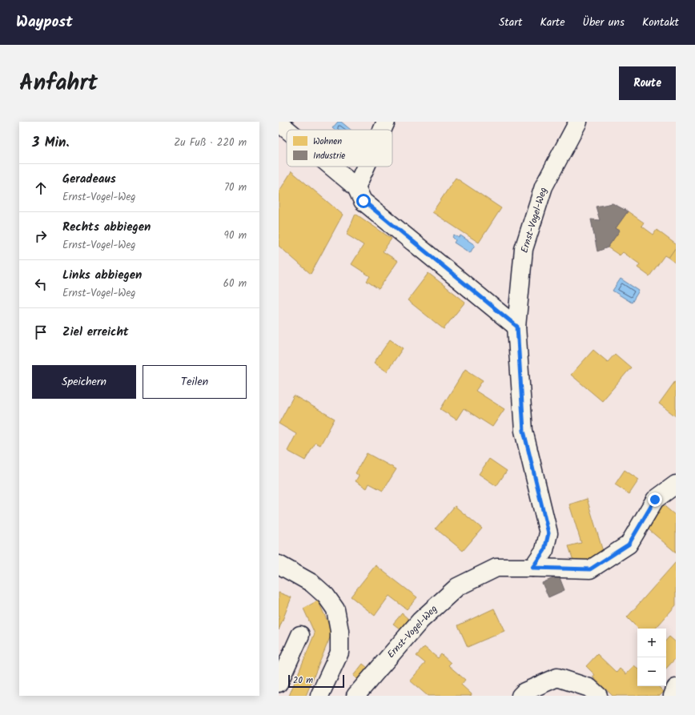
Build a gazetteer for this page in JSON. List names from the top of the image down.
{
  "streets": {
    "street": ["Ernst-Vogel-Weg"]
  },
  "legend": ["Wohnen", "Industrie"],
  "scale_bar": "20 m",
  "page": {
    "header": "Waypost",
    "nav": [
      "Start",
      "Karte",
      "Über uns",
      "Kontakt"
    ],
    "title": "Anfahrt",
    "buttons": [
      "Route",
      ["Speichern", "Teilen"]
    ],
    "heading": ["3 Min.", "Zu Fuß · 220 m"],
    "list": [
      ["Geradeaus", "Ernst-Vogel-Weg", "70 m"],
      ["Rechts abbiegen", "Ernst-Vogel-Weg", "90 m"],
      ["Links abbiegen", "Ernst-Vogel-Weg", "60 m"],
      "Ziel erreicht"
    ],
    "map_buttons": ["+", "−"],
    "scale": "20 m"
  }
}
